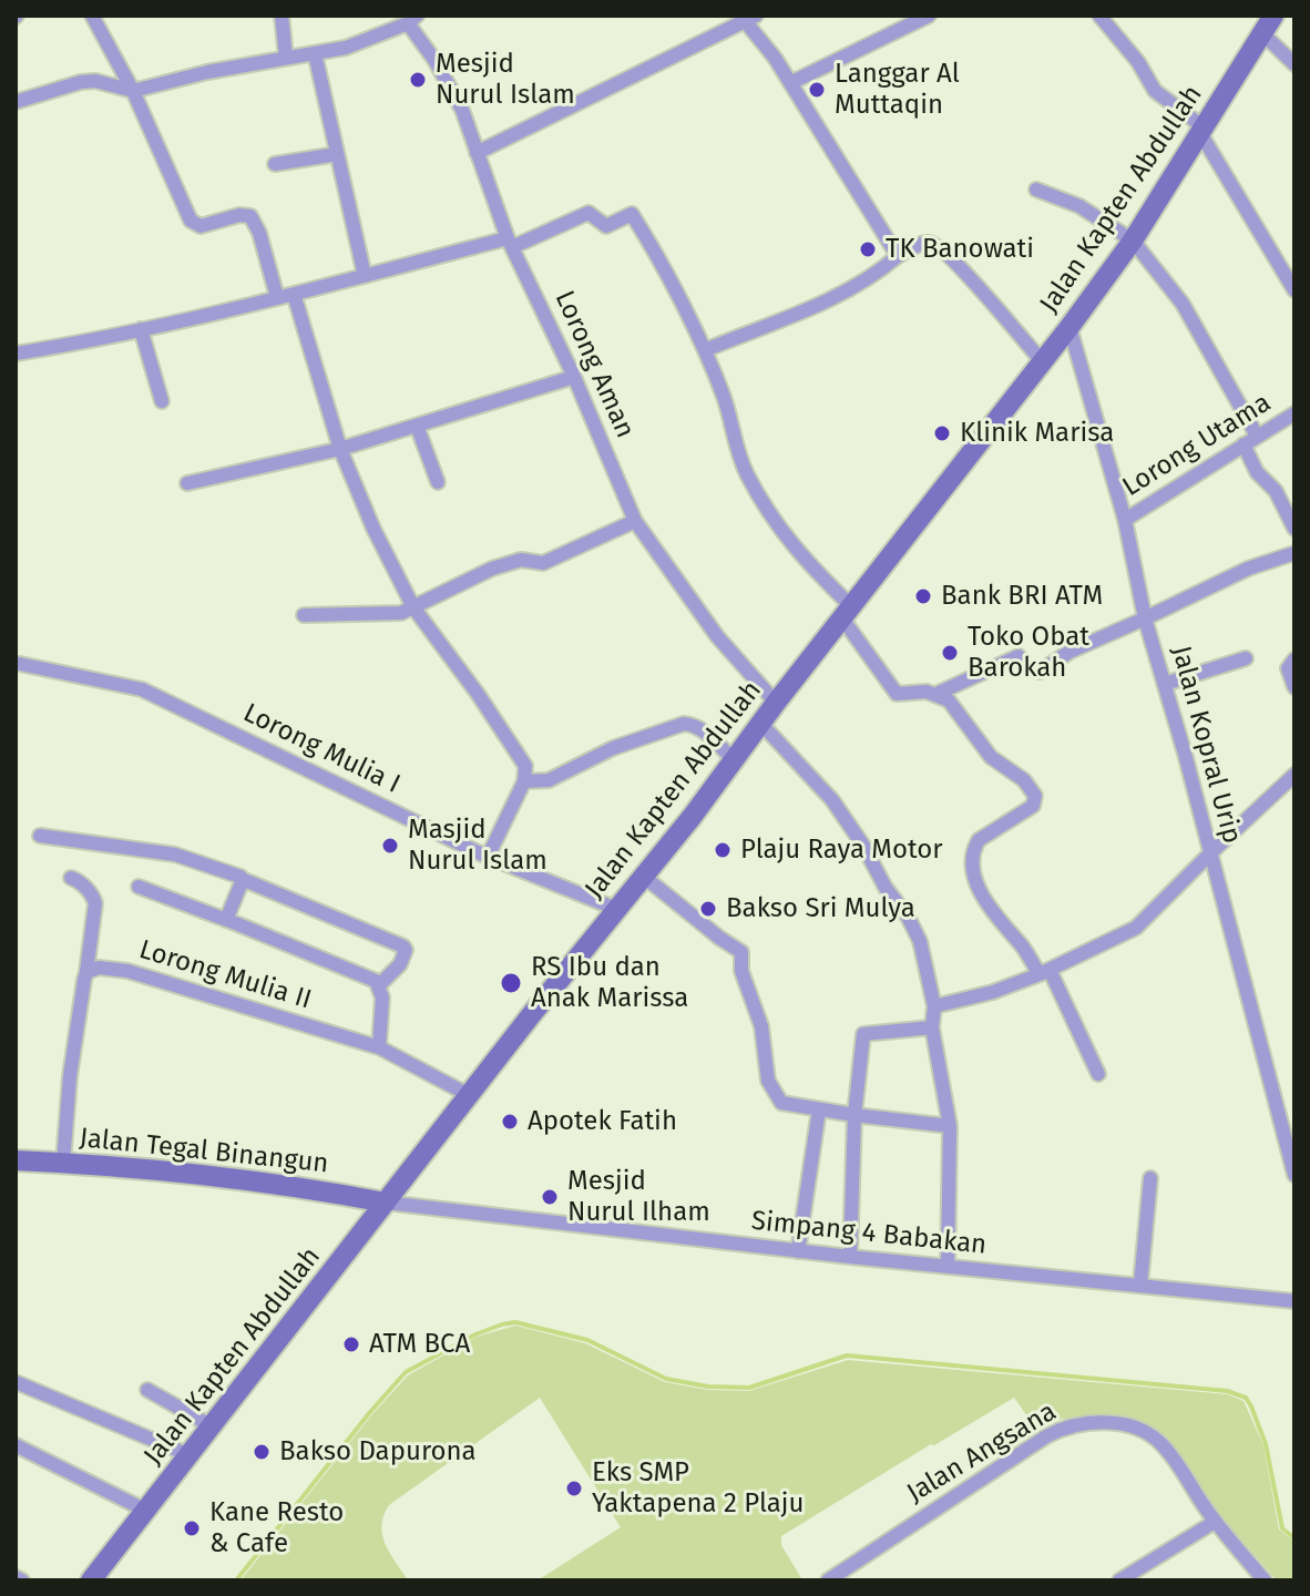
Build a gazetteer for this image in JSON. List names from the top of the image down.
{
  "streets": {
    "main road": ["Jalan Kapten Abdullah", "Jalan Tegal Binangun"],
    "street": [
      "Lorong Aman",
      "Lorong Utama",
      "Jalan Kopral Urip",
      "Lorong Mulia I",
      "Lorong Mulia II",
      "Simpang 4 Babakan",
      "Jalan Angsana"
    ]
  },
  "crossings": [
    ["Jalan Kapten Abdullah", "Lorong Aman"],
    ["Jalan Kapten Abdullah", "Jalan Kopral Urip"],
    ["Jalan Kapten Abdullah", "Lorong Mulia I"],
    ["Jalan Kapten Abdullah", "Lorong Mulia II"],
    ["Jalan Kapten Abdullah", "Jalan Tegal Binangun"],
    ["Jalan Kapten Abdullah", "Simpang 4 Babakan"],
    ["Lorong Utama", "Jalan Kopral Urip"],
    ["Jalan Tegal Binangun", "Simpang 4 Babakan"]
  ],
  "places": [
    "Mesjid Nurul Islam",
    "Langgar Al Muttaqin",
    "TK Banowati",
    "Klinik Marisa",
    "Bank BRI ATM",
    "Toko Obat Barokah",
    "Masjid Nurul Islam",
    "Plaju Raya Motor",
    "Bakso Sri Mulya",
    "RS Ibu dan Anak Marissa",
    "Apotek Fatih",
    "Mesjid Nurul Ilham",
    "ATM BCA",
    "Bakso Dapurona",
    "Eks SMP Yaktapena 2 Plaju",
    "Kane Resto & Cafe"
  ]
}
